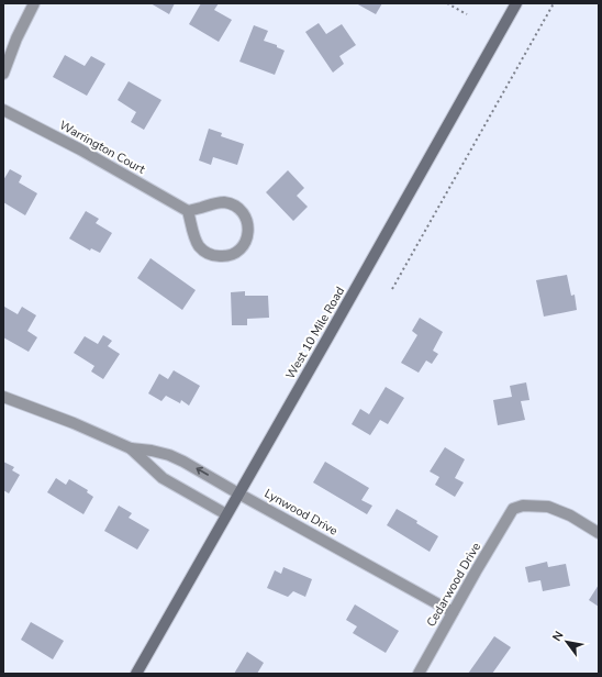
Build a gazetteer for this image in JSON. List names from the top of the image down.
{
  "streets": {
    "main road": ["West 10 Mile Road"],
    "street": ["Warrington Court", "Lynwood Drive", "Cedarwood Drive"]
  },
  "crossings": [
    ["West 10 Mile Road", "Lynwood Drive"],
    ["Lynwood Drive", "Cedarwood Drive"]
  ],
  "north": "top left"
}
